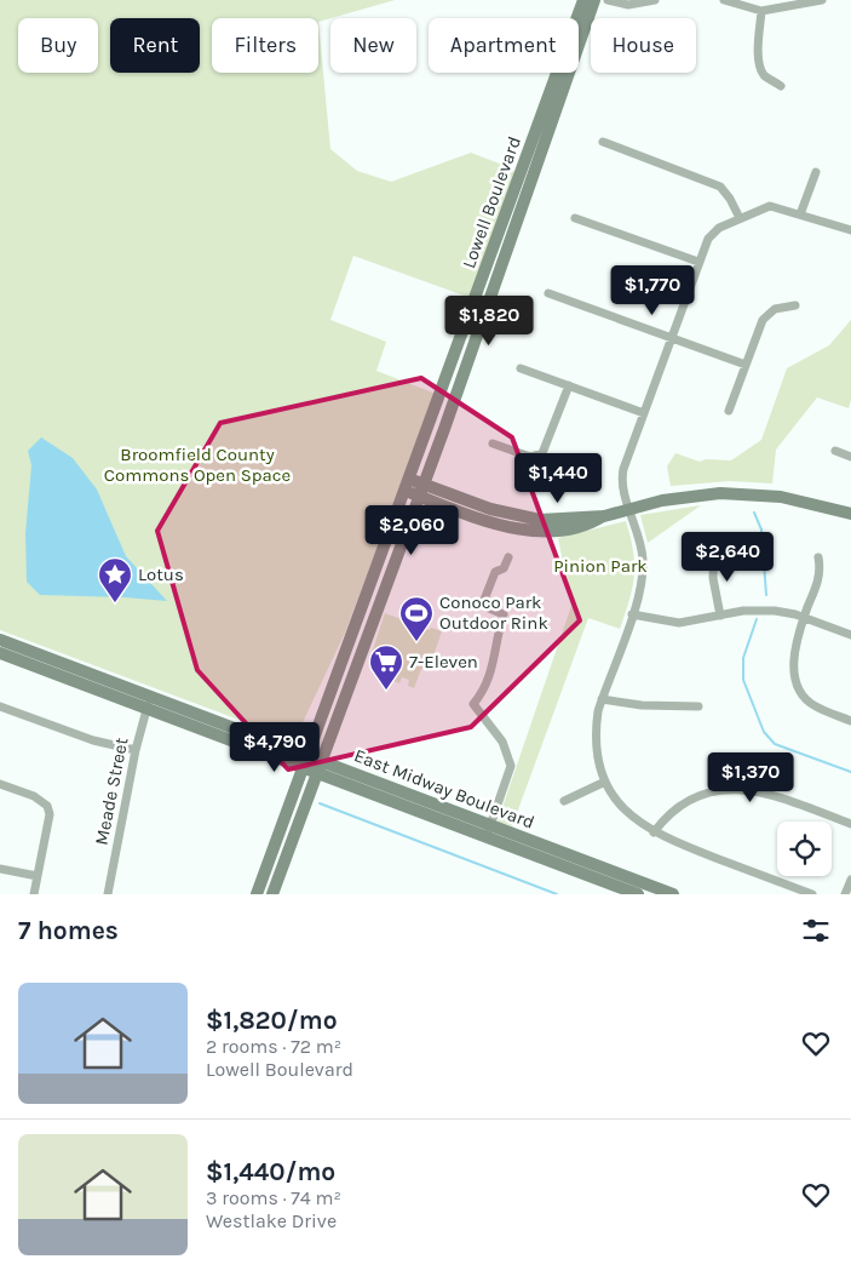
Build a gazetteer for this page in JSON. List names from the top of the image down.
{
  "streets": {
    "main road": ["Lowell Boulevard", "East Midway Boulevard"],
    "street": ["Meade Street"]
  },
  "crossings": [
    ["Lowell Boulevard", "East Midway Boulevard"],
    ["East Midway Boulevard", "Meade Street"]
  ],
  "parks": ["Broomfield County Commons Open Space", "Pinion Park"],
  "places": {
    "place": ["Lotus"],
    "sports": ["Conoco Park Outdoor Rink"],
    "supermarket": ["7-Eleven"]
  },
  "page": {
    "chip": [
      "Buy",
      "Rent",
      "Filters",
      "New",
      "Apartment",
      "House"
    ],
    "price": [
      "$1,770",
      "$1,820",
      "$1,440",
      "$2,060",
      "$2,640",
      "$4,790",
      "$1,370"
    ],
    "heading": "7 homes",
    "list": [
      {
        "name": "$1,820/mo",
        "note": "2 rooms · 72 m² · Lowell Boulevard"
      },
      {
        "name": "$1,440/mo",
        "note": "3 rooms · 74 m² · Westlake Drive"
      }
    ]
  }
}
